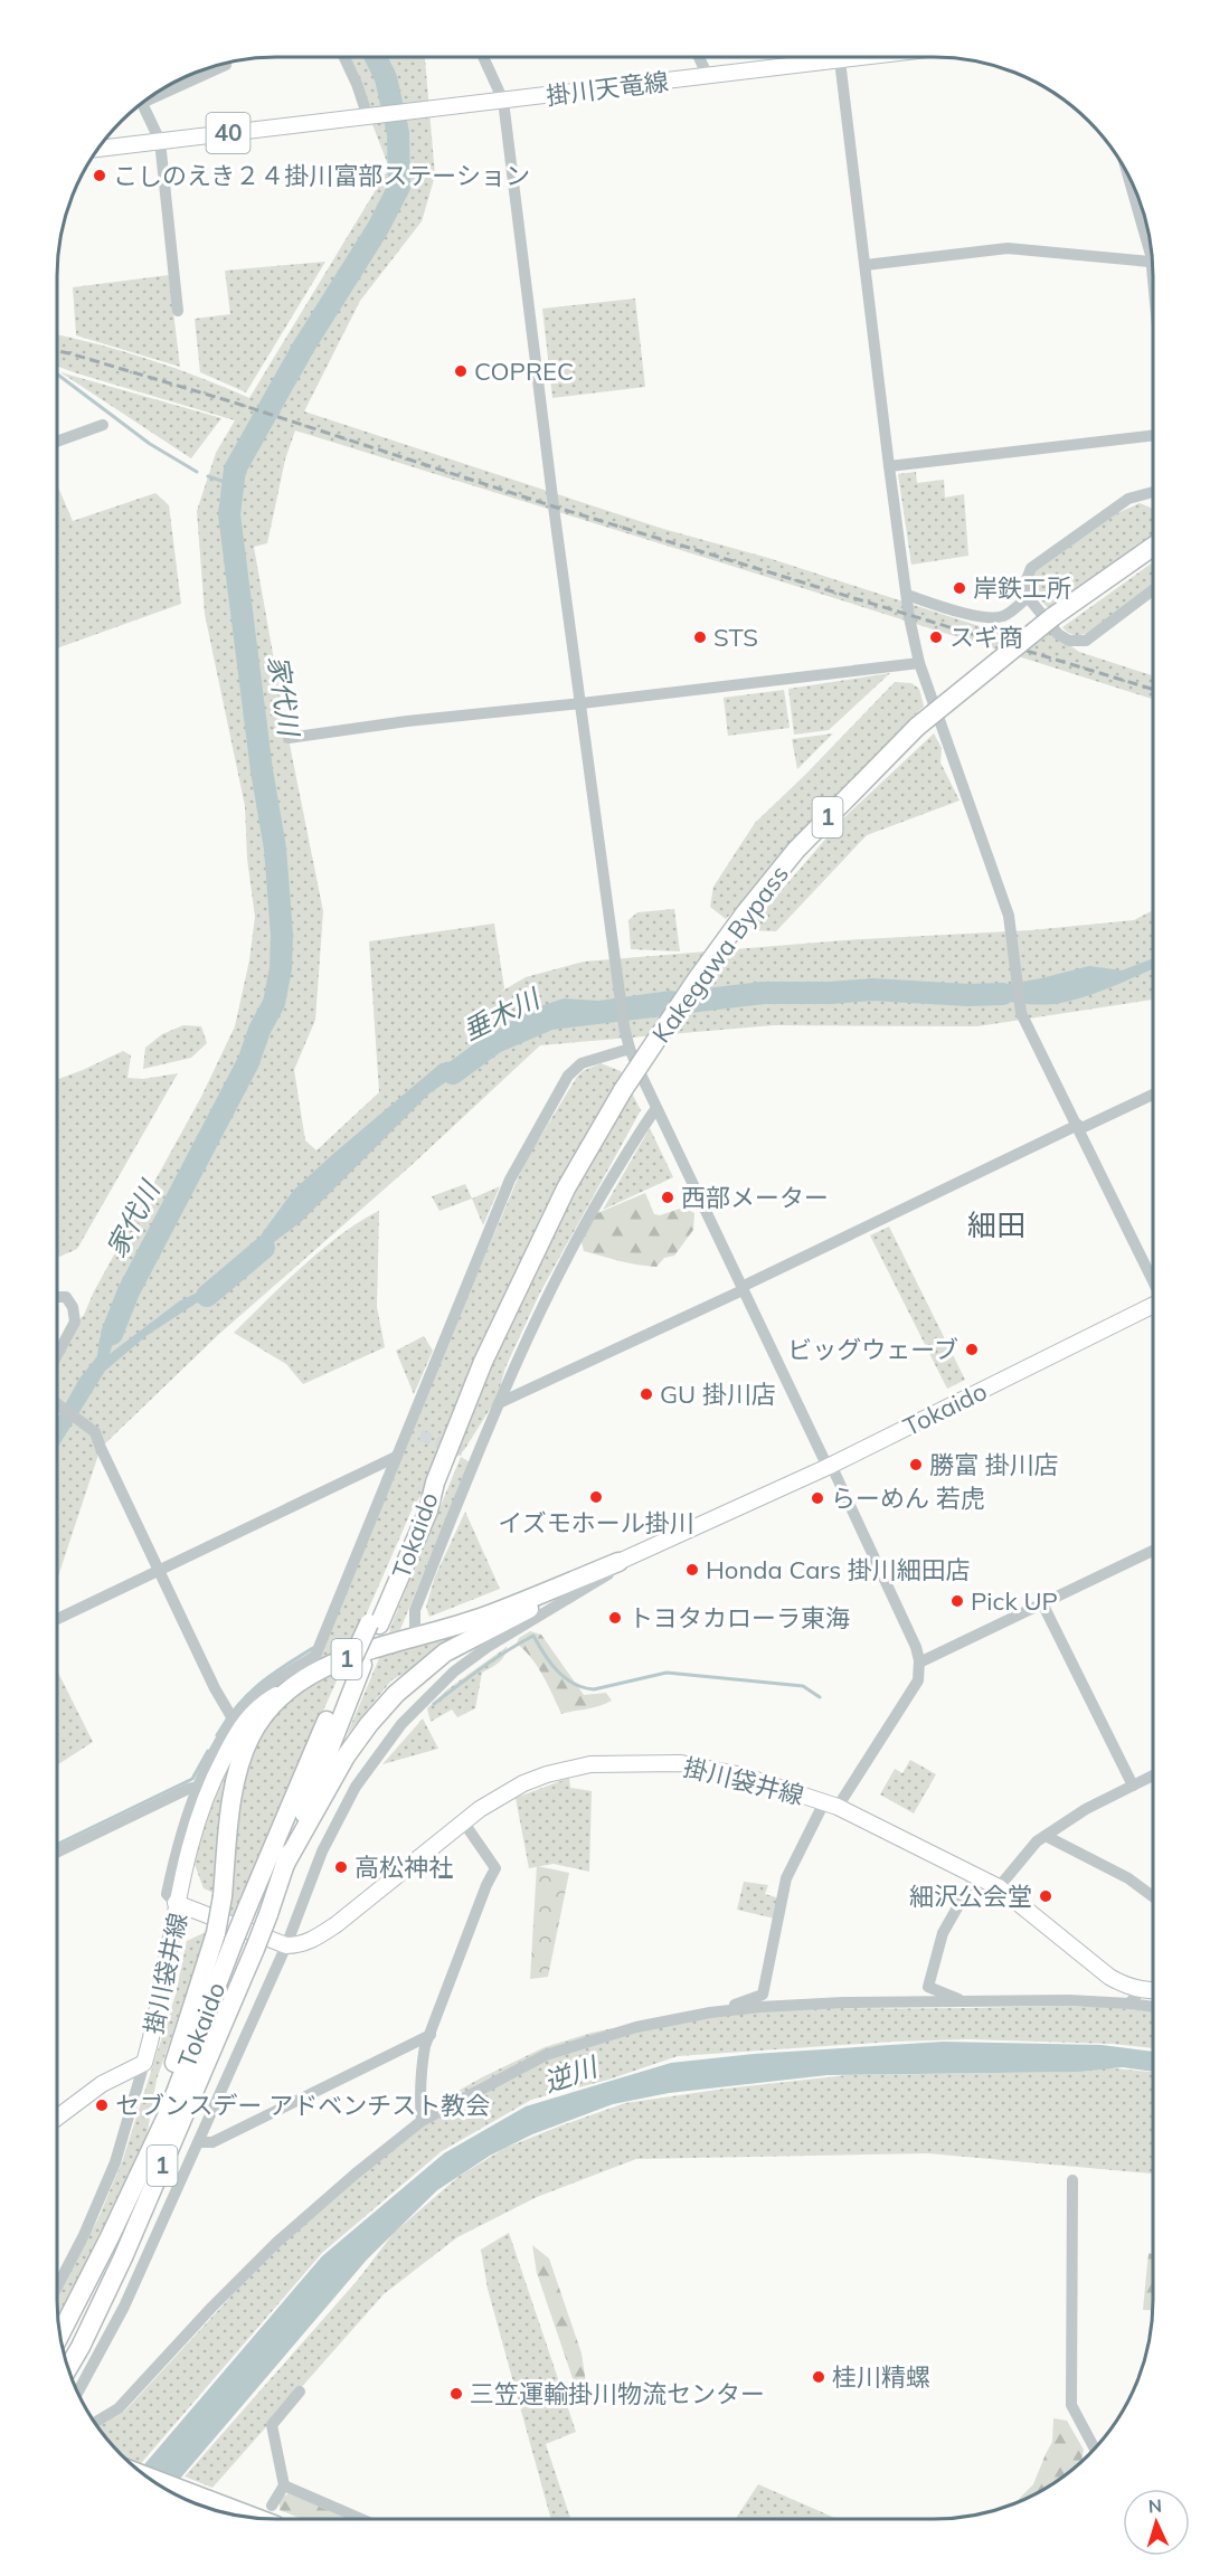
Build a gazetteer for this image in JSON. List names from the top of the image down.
{
  "streets": {
    "highway": ["1", "Kakegawa Bypass", "Tokaido"],
    "main road": ["掛川天竜線", "40", "掛川袋井線"]
  },
  "crossings": [
    ["掛川天竜線", "40"],
    ["1", "Tokaido"],
    ["Kakegawa Bypass", "Tokaido"]
  ],
  "districts": ["細田"],
  "water": ["家代川", "垂木川", "逆川"],
  "places": [
    "こしのえき２４掛川富部ステーション",
    "COPREC",
    "岸鉄工所",
    "STS",
    "スギ商",
    "西部メーター",
    "ビッグウェーブ",
    "GU 掛川店",
    "勝富 掛川店",
    "イズモホール掛川",
    "らーめん 若虎",
    "Honda Cars 掛川細田店",
    "Pick UP",
    "トヨタカローラ東海",
    "高松神社",
    "細沢公会堂",
    "セブンスデー アドベンチスト教会",
    "桂川精螺",
    "三笠運輸掛川物流センター"
  ],
  "north": "top"
}
